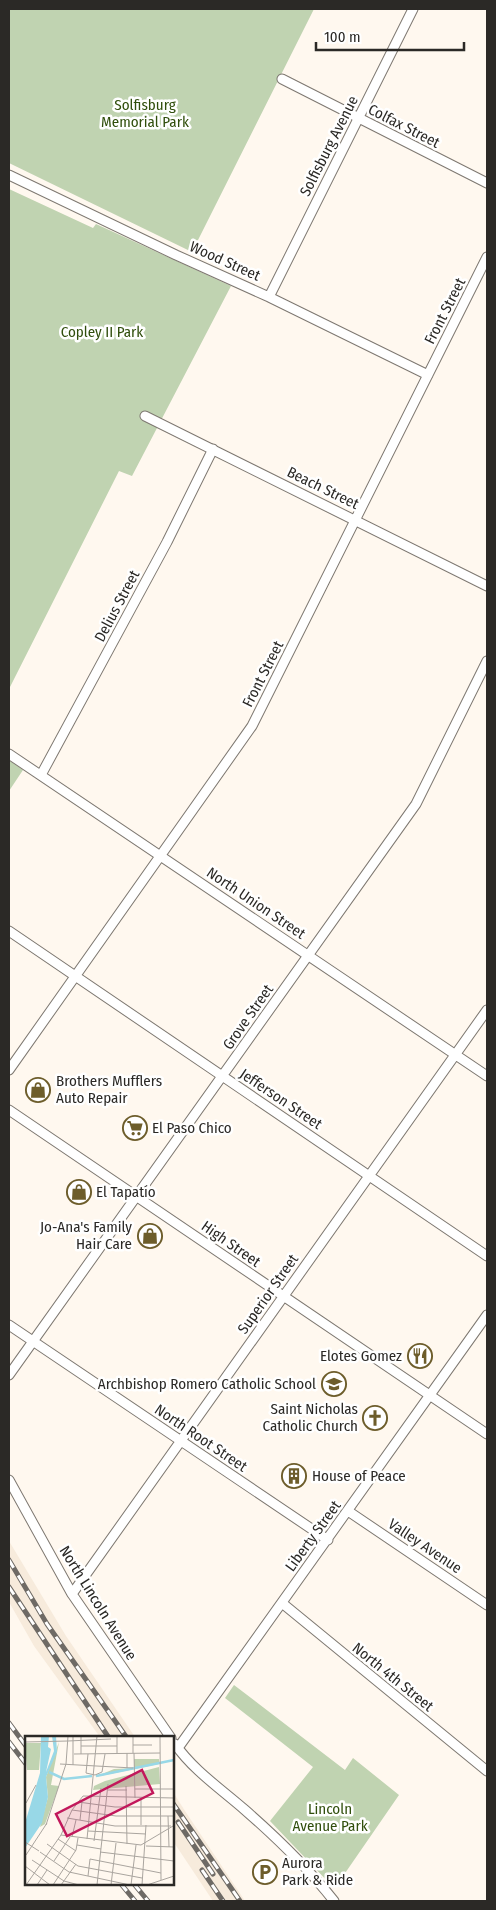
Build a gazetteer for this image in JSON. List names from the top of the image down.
{
  "streets": {
    "street": [
      "Colfax Street",
      "Solfisburg Avenue",
      "Wood Street",
      "Front Street",
      "Beach Street",
      "Delius Street",
      "North Union Street",
      "Grove Street",
      "Jefferson Street",
      "High Street",
      "Superior Street",
      "North Root Street",
      "Liberty Street",
      "Valley Avenue",
      "North Lincoln Avenue",
      "North 4th Street"
    ]
  },
  "crossings": [
    ["Colfax Street", "Solfisburg Avenue"],
    ["Solfisburg Avenue", "Wood Street"],
    ["Wood Street", "Front Street"],
    ["Front Street", "Beach Street"],
    ["Front Street", "North Union Street"],
    ["Front Street", "Jefferson Street"],
    ["Beach Street", "Delius Street"],
    ["Delius Street", "North Union Street"],
    ["North Union Street", "Grove Street"],
    ["North Union Street", "Superior Street"],
    ["Grove Street", "Jefferson Street"],
    ["Grove Street", "High Street"],
    ["Grove Street", "North Root Street"],
    ["Jefferson Street", "Superior Street"],
    ["High Street", "Superior Street"],
    ["High Street", "Liberty Street"],
    ["Superior Street", "North Root Street"],
    ["Superior Street", "North Lincoln Avenue"],
    ["North Root Street", "Liberty Street"],
    ["Liberty Street", "Valley Avenue"],
    ["Liberty Street", "North Lincoln Avenue"],
    ["Liberty Street", "North 4th Street"]
  ],
  "parks": ["Solfisburg Memorial Park", "Copley II Park", "Lincoln Avenue Park"],
  "places": {
    "shop": ["Brothers Mufflers Auto Repair", "El Tapatío", "Jo-Ana's Family Hair Care"],
    "supermarket": ["El Paso Chico"],
    "restaurant": ["Elotes Gomez"],
    "school or university": ["Archbishop Romero Catholic School"],
    "church": ["Saint Nicholas Catholic Church"],
    "building": ["House of Peace"],
    "parking": ["Aurora Park & Ride"]
  },
  "scale_bar": "100 m"
}
